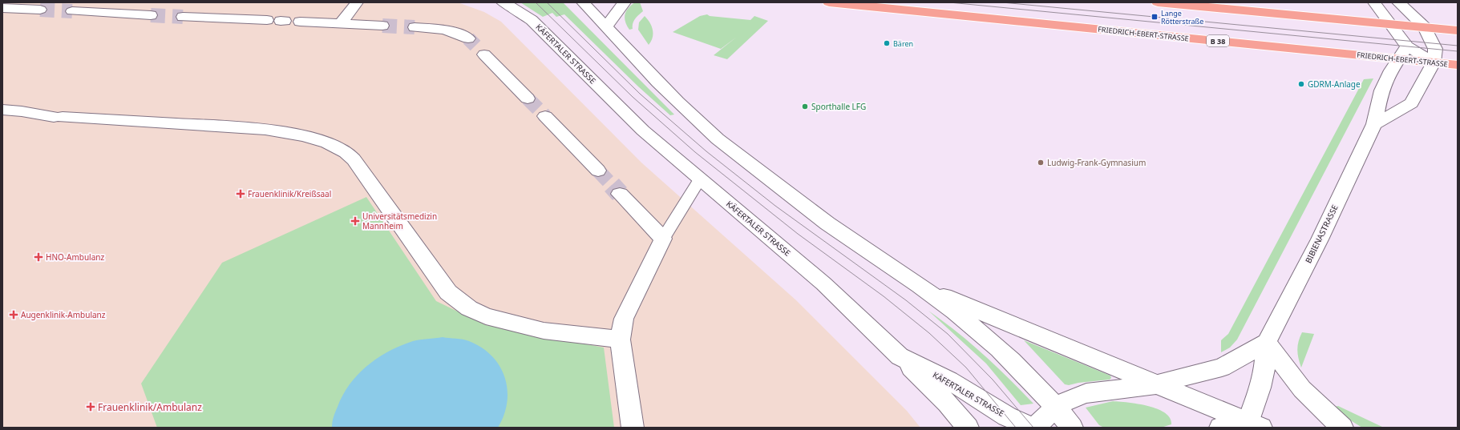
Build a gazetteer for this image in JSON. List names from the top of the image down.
{
  "streets": {
    "main road": ["FRIEDRICH-EBERT-STRASSE", "B 38"],
    "street": ["KÄFERTALER STRASSE", "BIBIENASTRASSE"]
  },
  "crossings": [
    ["FRIEDRICH-EBERT-STRASSE", "BIBIENASTRASSE"]
  ],
  "places": {
    "transit": ["Lange Rötterstraße"],
    "other": [
      "Bären",
      "GDRM-Anlage",
      "Sporthalle LFG",
      "Ludwig-Frank-Gymnasium"
    ],
    "health": [
      "Frauenklinik/Kreißsaal",
      "Universitätsmedizin Mannheim",
      "HNO-Ambulanz",
      "Augenklinik-Ambulanz",
      "Frauenklinik/Ambulanz"
    ]
  }
}
